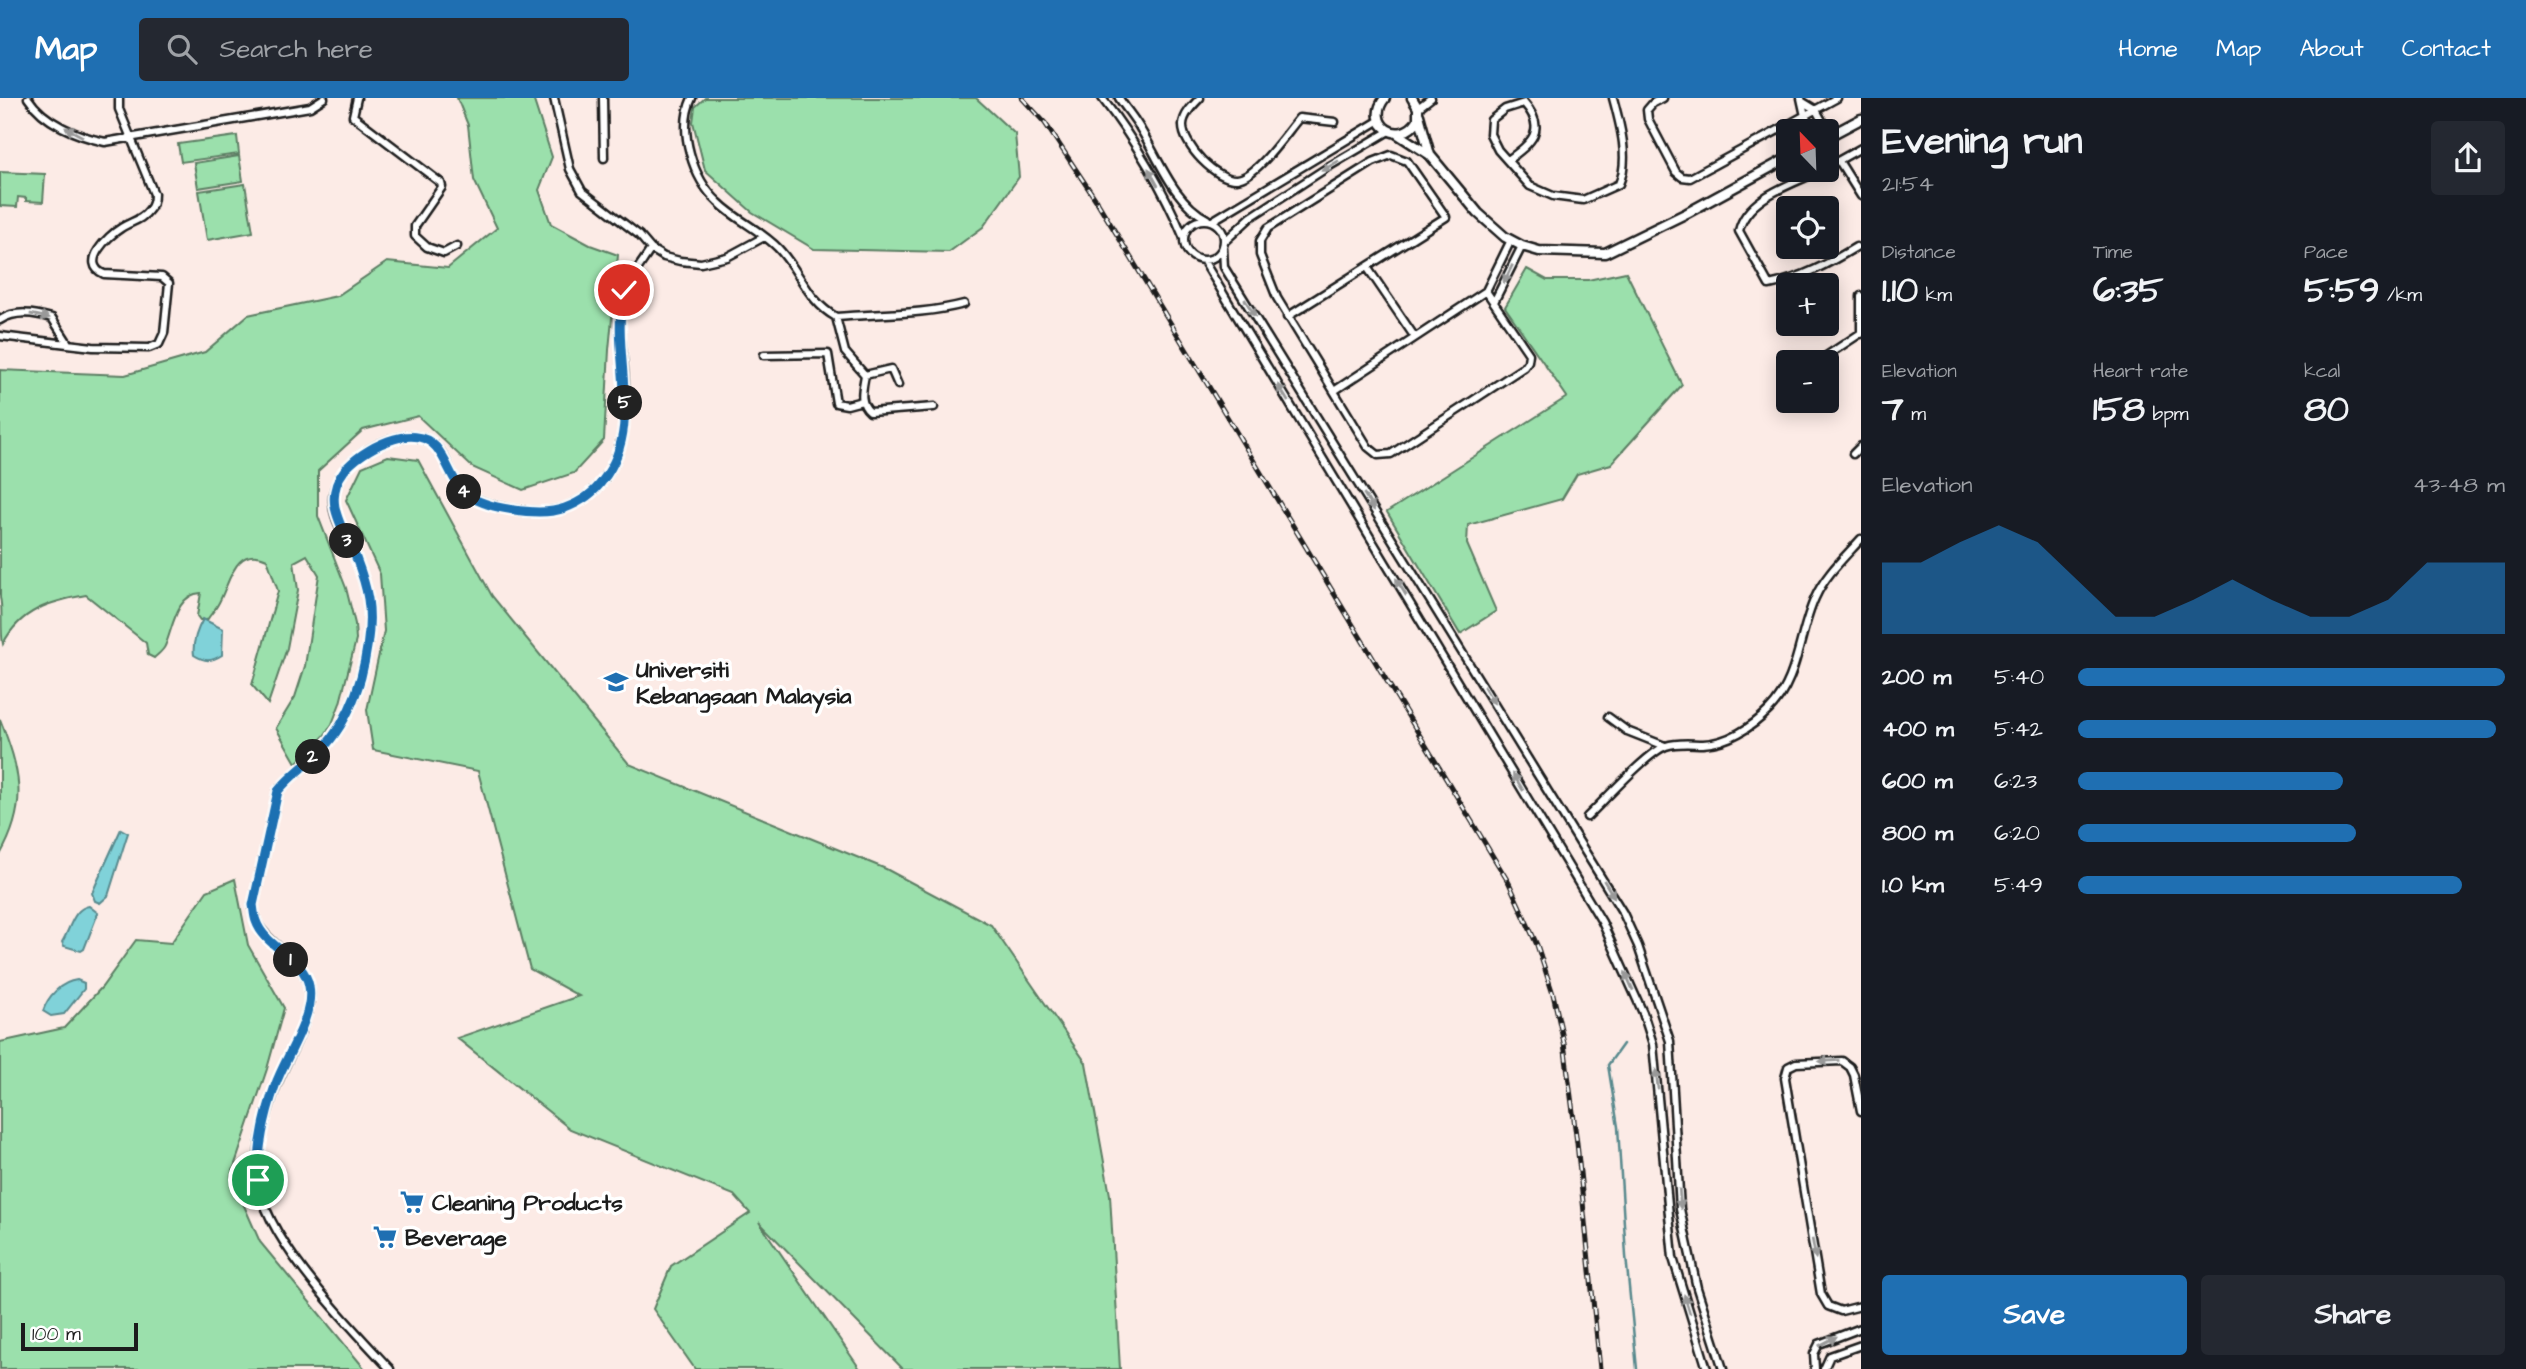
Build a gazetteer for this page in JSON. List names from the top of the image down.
{
  "places": {
    "school or university": ["Universiti Kebangsaan Malaysia"],
    "supermarket": ["Cleaning Products", "Beverage"]
  },
  "scale_bar": "100 m",
  "north": "top left",
  "page": {
    "header": "Map",
    "search": "Search here",
    "nav": [
      "Home",
      "Map",
      "About",
      "Contact"
    ],
    "heading": ["Evening run", "21:54"],
    "map_buttons": ["+", "−"],
    "stats": [
      ["Distance", "1.10 km"],
      ["Time", "6:35"],
      ["Pace", "5:59 /km"],
      ["Elevation", "7 m"],
      ["Heart rate", "158 bpm"],
      ["kcal", "80"]
    ],
    "pins": [
      "5",
      "4",
      "3",
      "2",
      "1"
    ],
    "chart": ["Elevation", "43–48 m"],
    "list": [
      {
        "name": "200 m",
        "note": "5:40"
      },
      {
        "name": "400 m",
        "note": "5:42"
      },
      {
        "name": "600 m",
        "note": "6:23"
      },
      {
        "name": "800 m",
        "note": "6:20"
      },
      {
        "name": "1.0 km",
        "note": "5:49"
      }
    ],
    "buttons": ["Save", "Share"],
    "scale": "100 m"
  }
}
